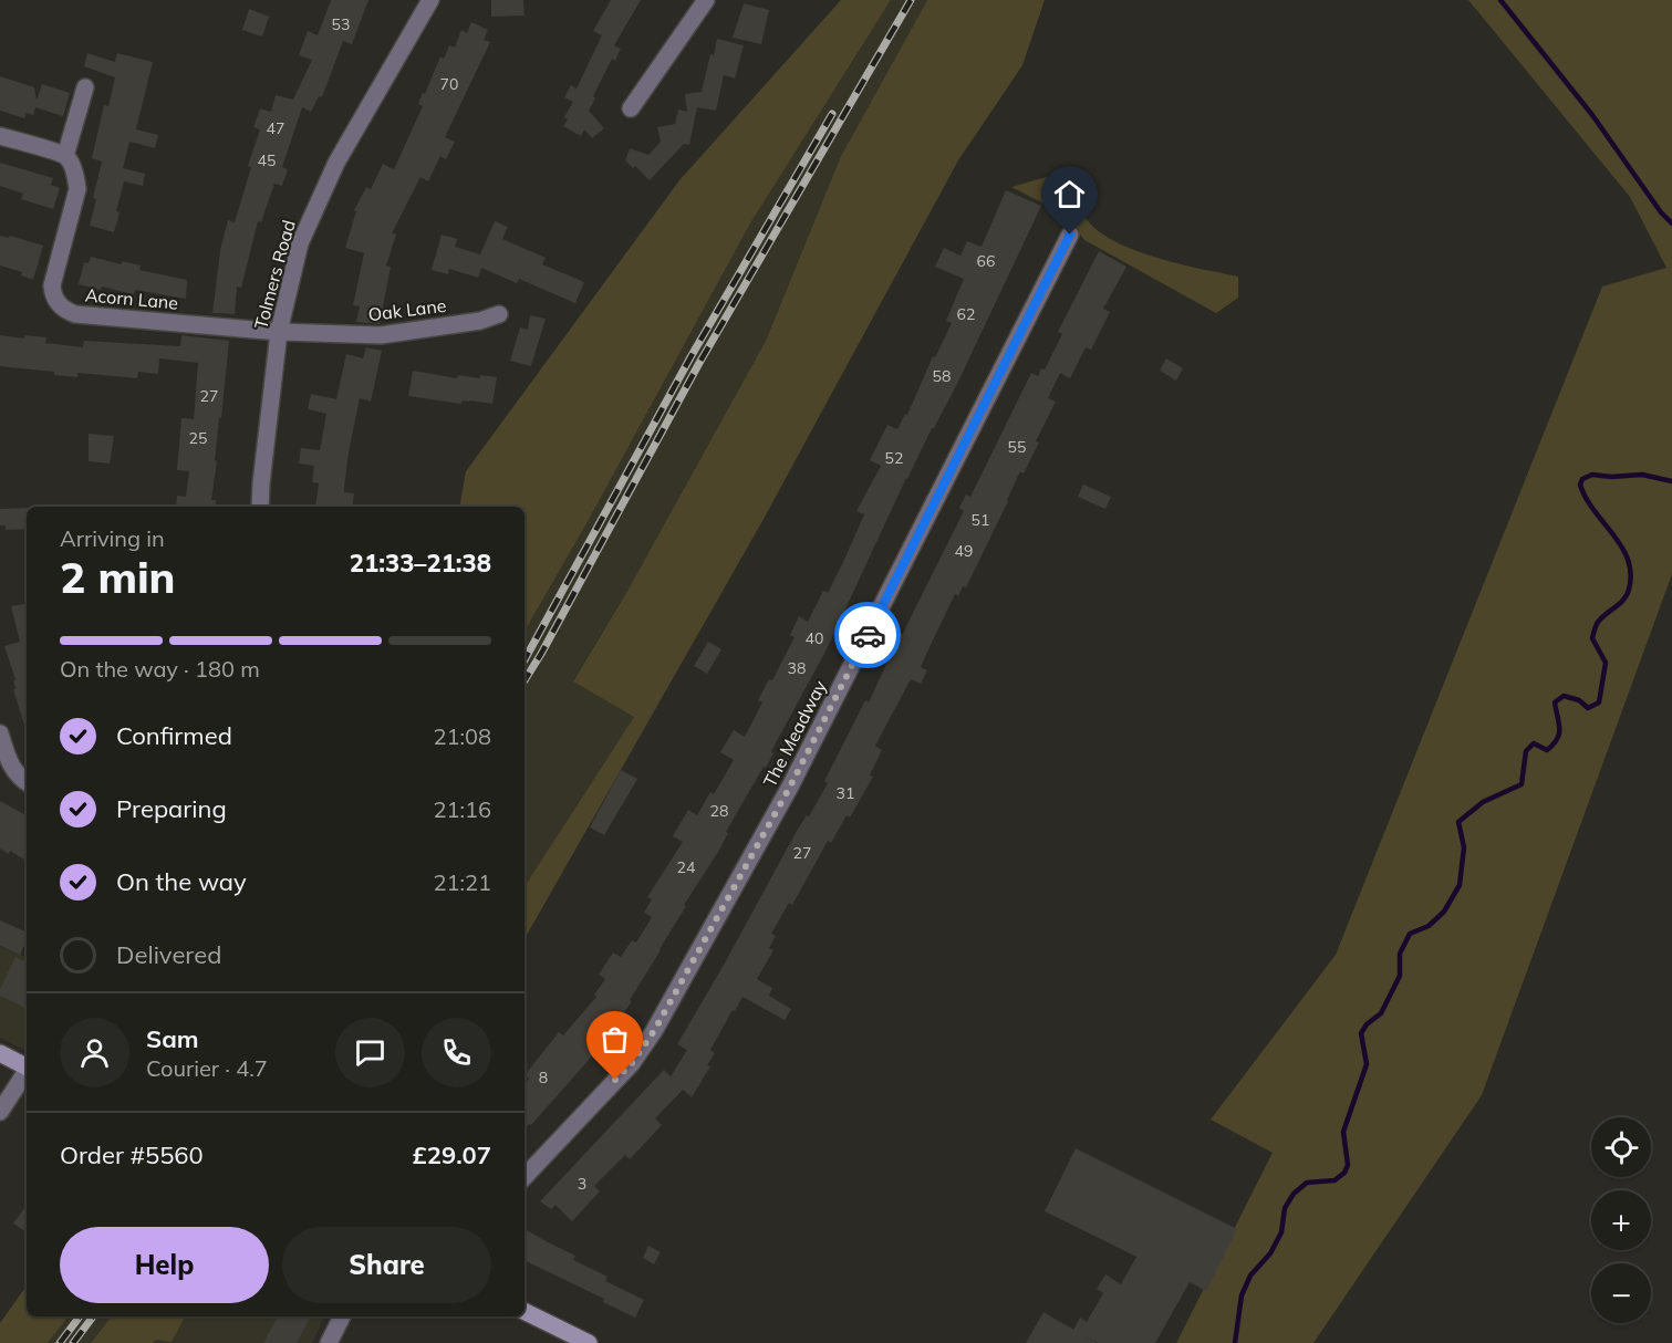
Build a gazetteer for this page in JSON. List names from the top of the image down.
{
  "streets": {
    "street": [
      "Tolmers Road",
      "Acorn Lane",
      "Oak Lane",
      "The Meadway"
    ]
  },
  "crossings": [
    ["Tolmers Road", "Acorn Lane"],
    ["Tolmers Road", "Oak Lane"],
    ["Acorn Lane", "Oak Lane"]
  ],
  "house_numbers": [
    "53",
    "70",
    "47",
    "45",
    "66",
    "62",
    "58",
    "27",
    "25",
    "55",
    "52",
    "51",
    "49",
    "40",
    "38",
    "31",
    "28",
    "27",
    "24",
    "8",
    "3"
  ],
  "page": {
    "heading": ["2 min", "Arriving in", "21:33–21:38"],
    "panel": [
      "Sam",
      "Courier · 4.7",
      "Order #5560",
      "£29.07"
    ],
    "bar": "On the way · 180 m",
    "list": [
      ["Confirmed", "21:08"],
      ["Preparing", "21:16"],
      ["On the way", "21:21"],
      "Delivered"
    ],
    "map_buttons": ["+", "−"],
    "buttons": ["Help", "Share"]
  }
}
